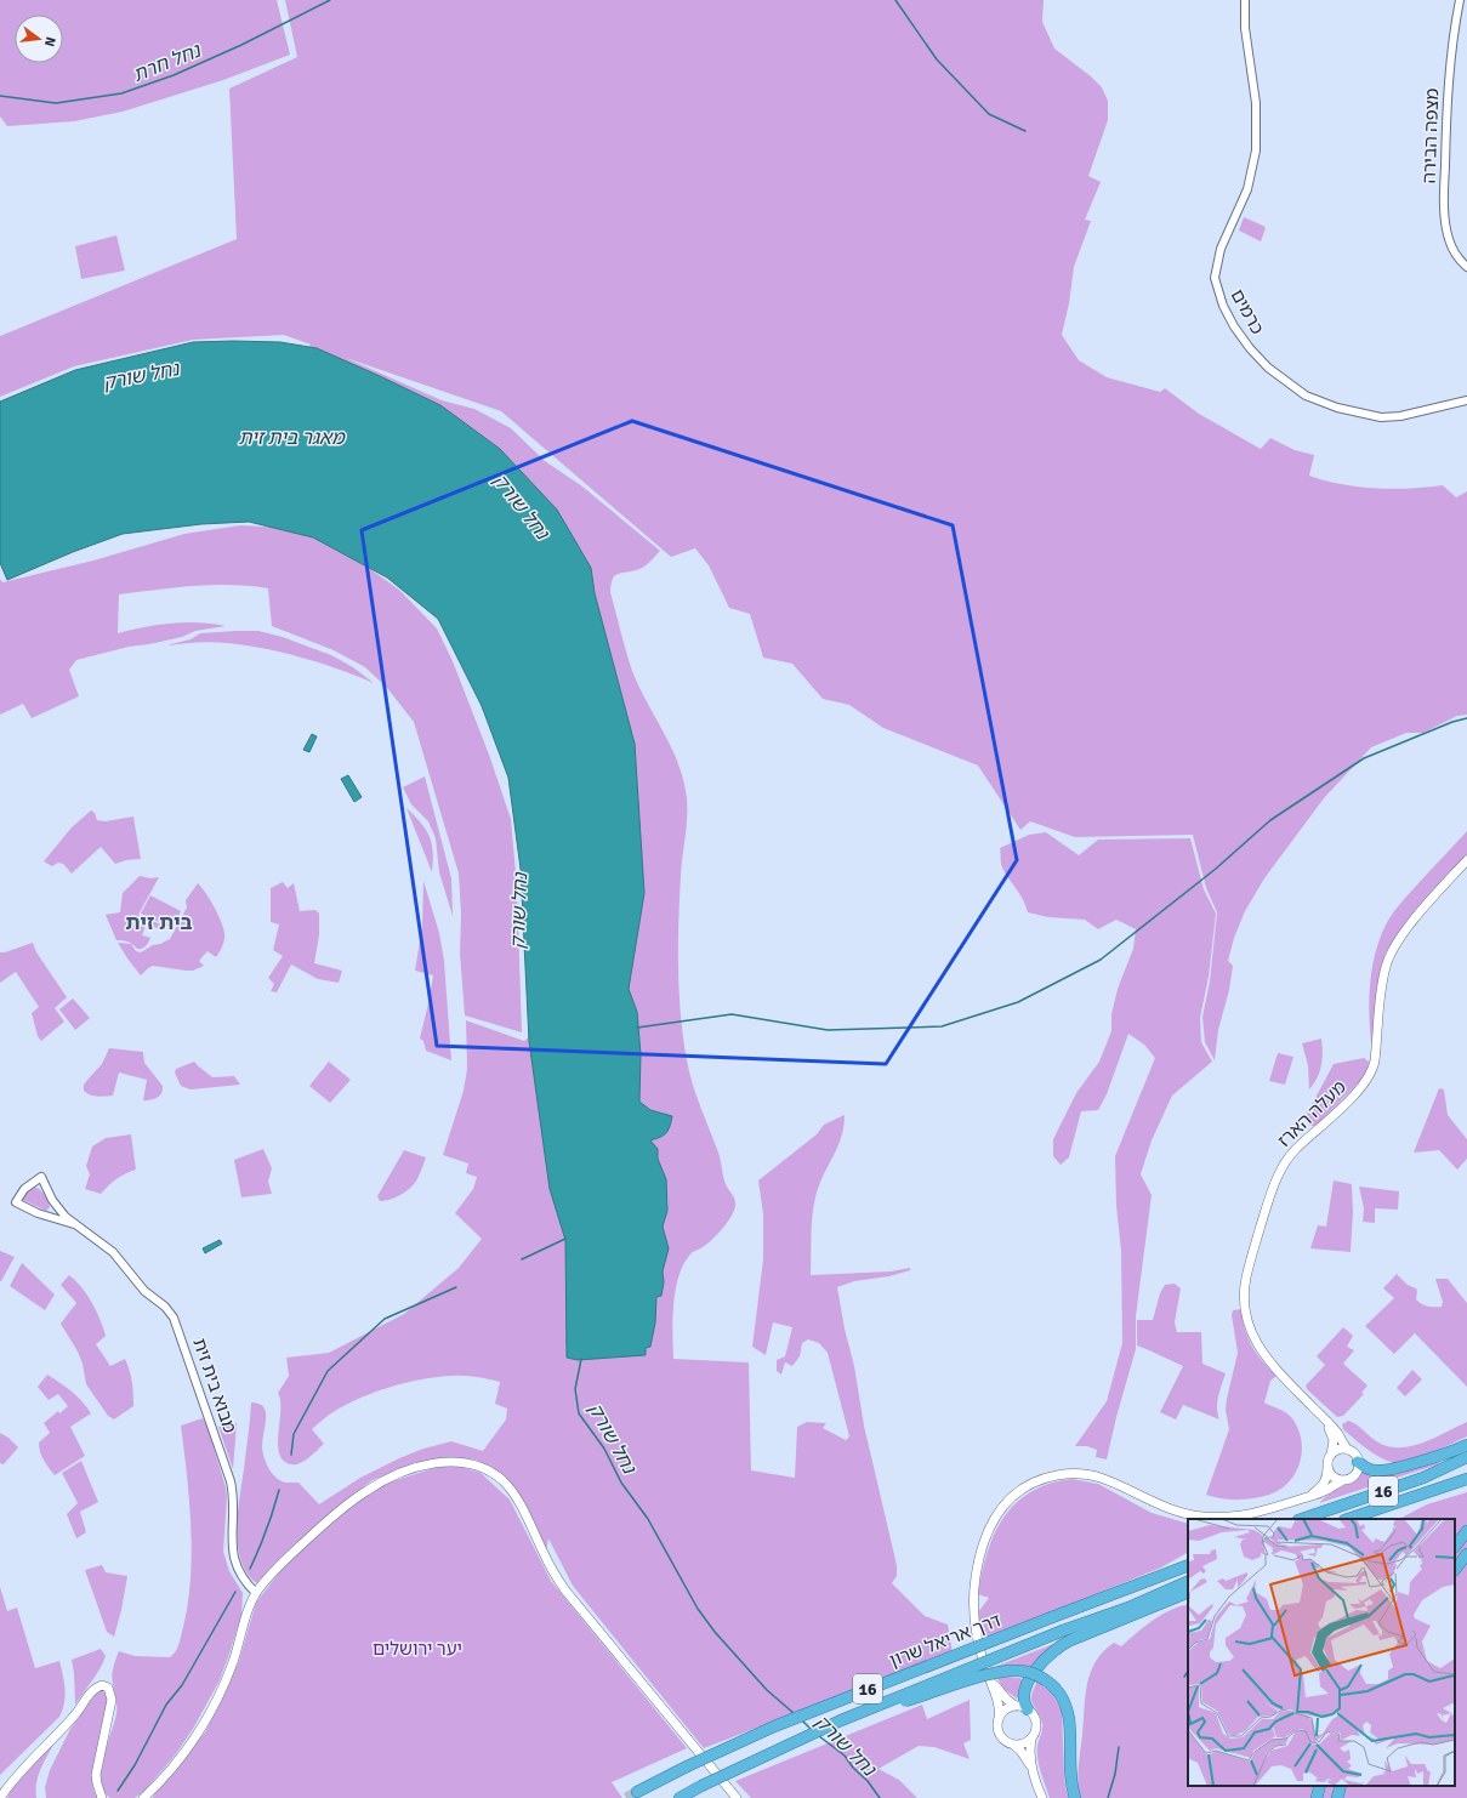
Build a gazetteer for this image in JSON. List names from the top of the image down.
{
  "streets": {
    "highway": ["16", "דרך אריאל שרון"],
    "main road": ["מעלה הארז"],
    "street": ["מצפה הבירה", "כרמים", "מבוא בית זית"]
  },
  "districts": ["בית זית"],
  "water": ["נחל חרת", "נחל שורק", "מאגר בית זית"],
  "parks": ["יער ירושלים"],
  "north": "right"
}
